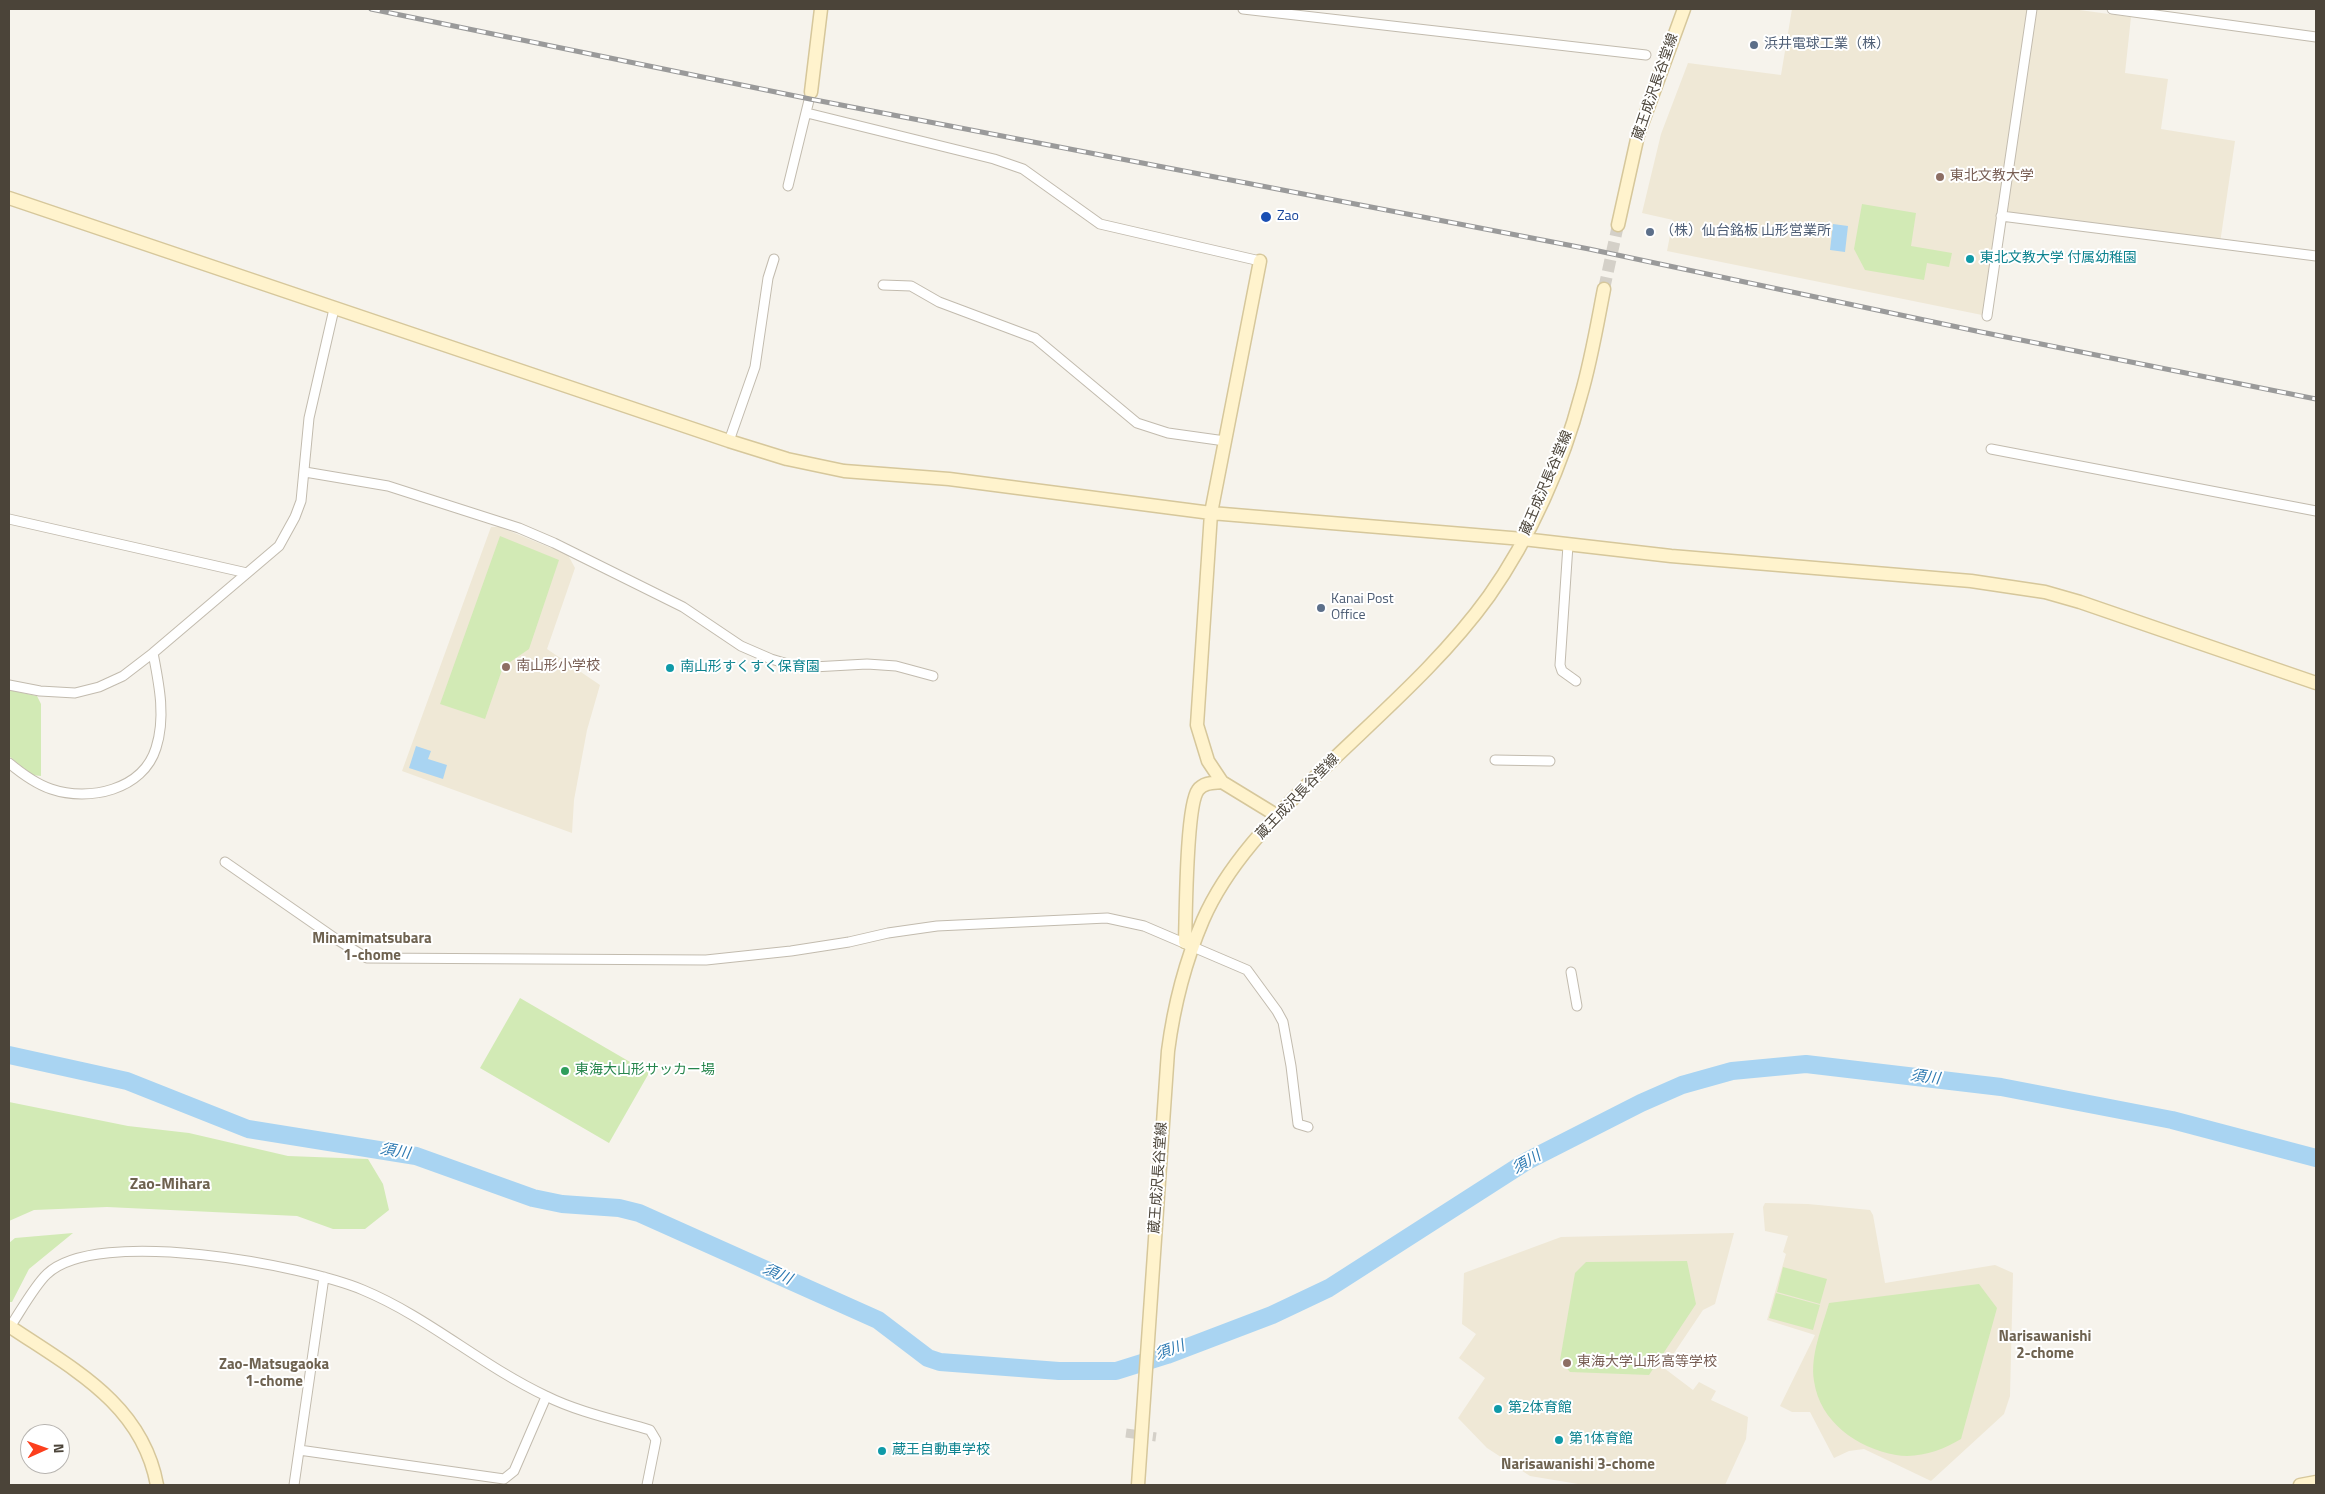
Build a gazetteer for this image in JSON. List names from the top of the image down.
{
  "streets": {
    "street": ["蔵王成沢長谷堂線"]
  },
  "districts": [
    "Minamimatsubara 1-chome",
    "Zao-Mihara",
    "Narisawanishi 2-chome",
    "Zao-Matsugaoka 1-chome",
    "Narisawanishi 3-chome"
  ],
  "water": ["須川"],
  "places": [
    "浜井電球工業（株）",
    "東北文教大学",
    "Zao",
    "（株）仙台銘板 山形営業所",
    "東北文教大学 付属幼稚園",
    "Kanai Post Office",
    "南山形小学校",
    "南山形すくすく保育園",
    "東海大山形サッカー場",
    "東海大学山形高等学校",
    "第2体育館",
    "第1体育館",
    "蔵王自動車学校"
  ],
  "north": "right"
}
